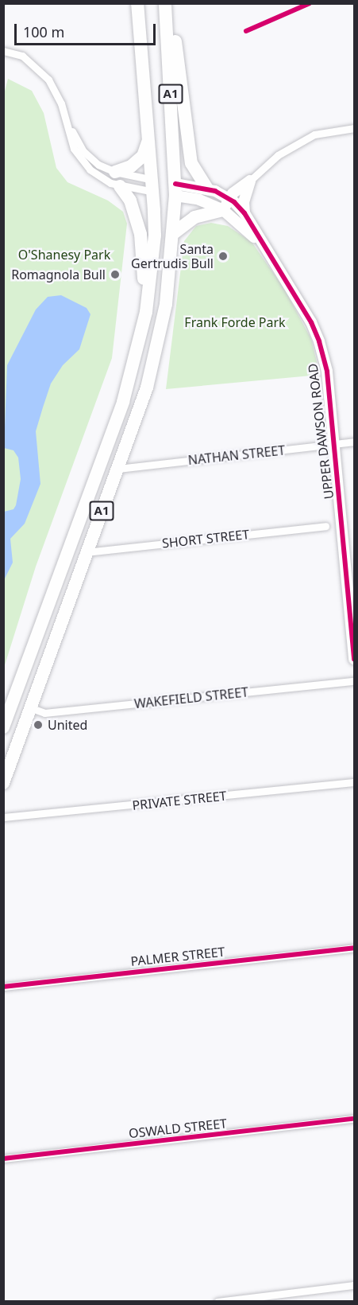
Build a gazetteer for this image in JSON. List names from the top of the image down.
{
  "streets": {
    "highway": ["A1"],
    "street": [
      "UPPER DAWSON ROAD",
      "NATHAN STREET",
      "SHORT STREET",
      "WAKEFIELD STREET",
      "PRIVATE STREET",
      "PALMER STREET",
      "OSWALD STREET"
    ]
  },
  "crossings": [
    ["A1", "UPPER DAWSON ROAD"],
    ["A1", "NATHAN STREET"],
    ["A1", "SHORT STREET"],
    ["A1", "WAKEFIELD STREET"],
    ["UPPER DAWSON ROAD", "NATHAN STREET"]
  ],
  "parks": ["O'Shanesy Park", "Frank Forde Park"],
  "places": ["Santa Gertrudis Bull", "Romagnola Bull", "United"],
  "scale_bar": "100 m"
}
